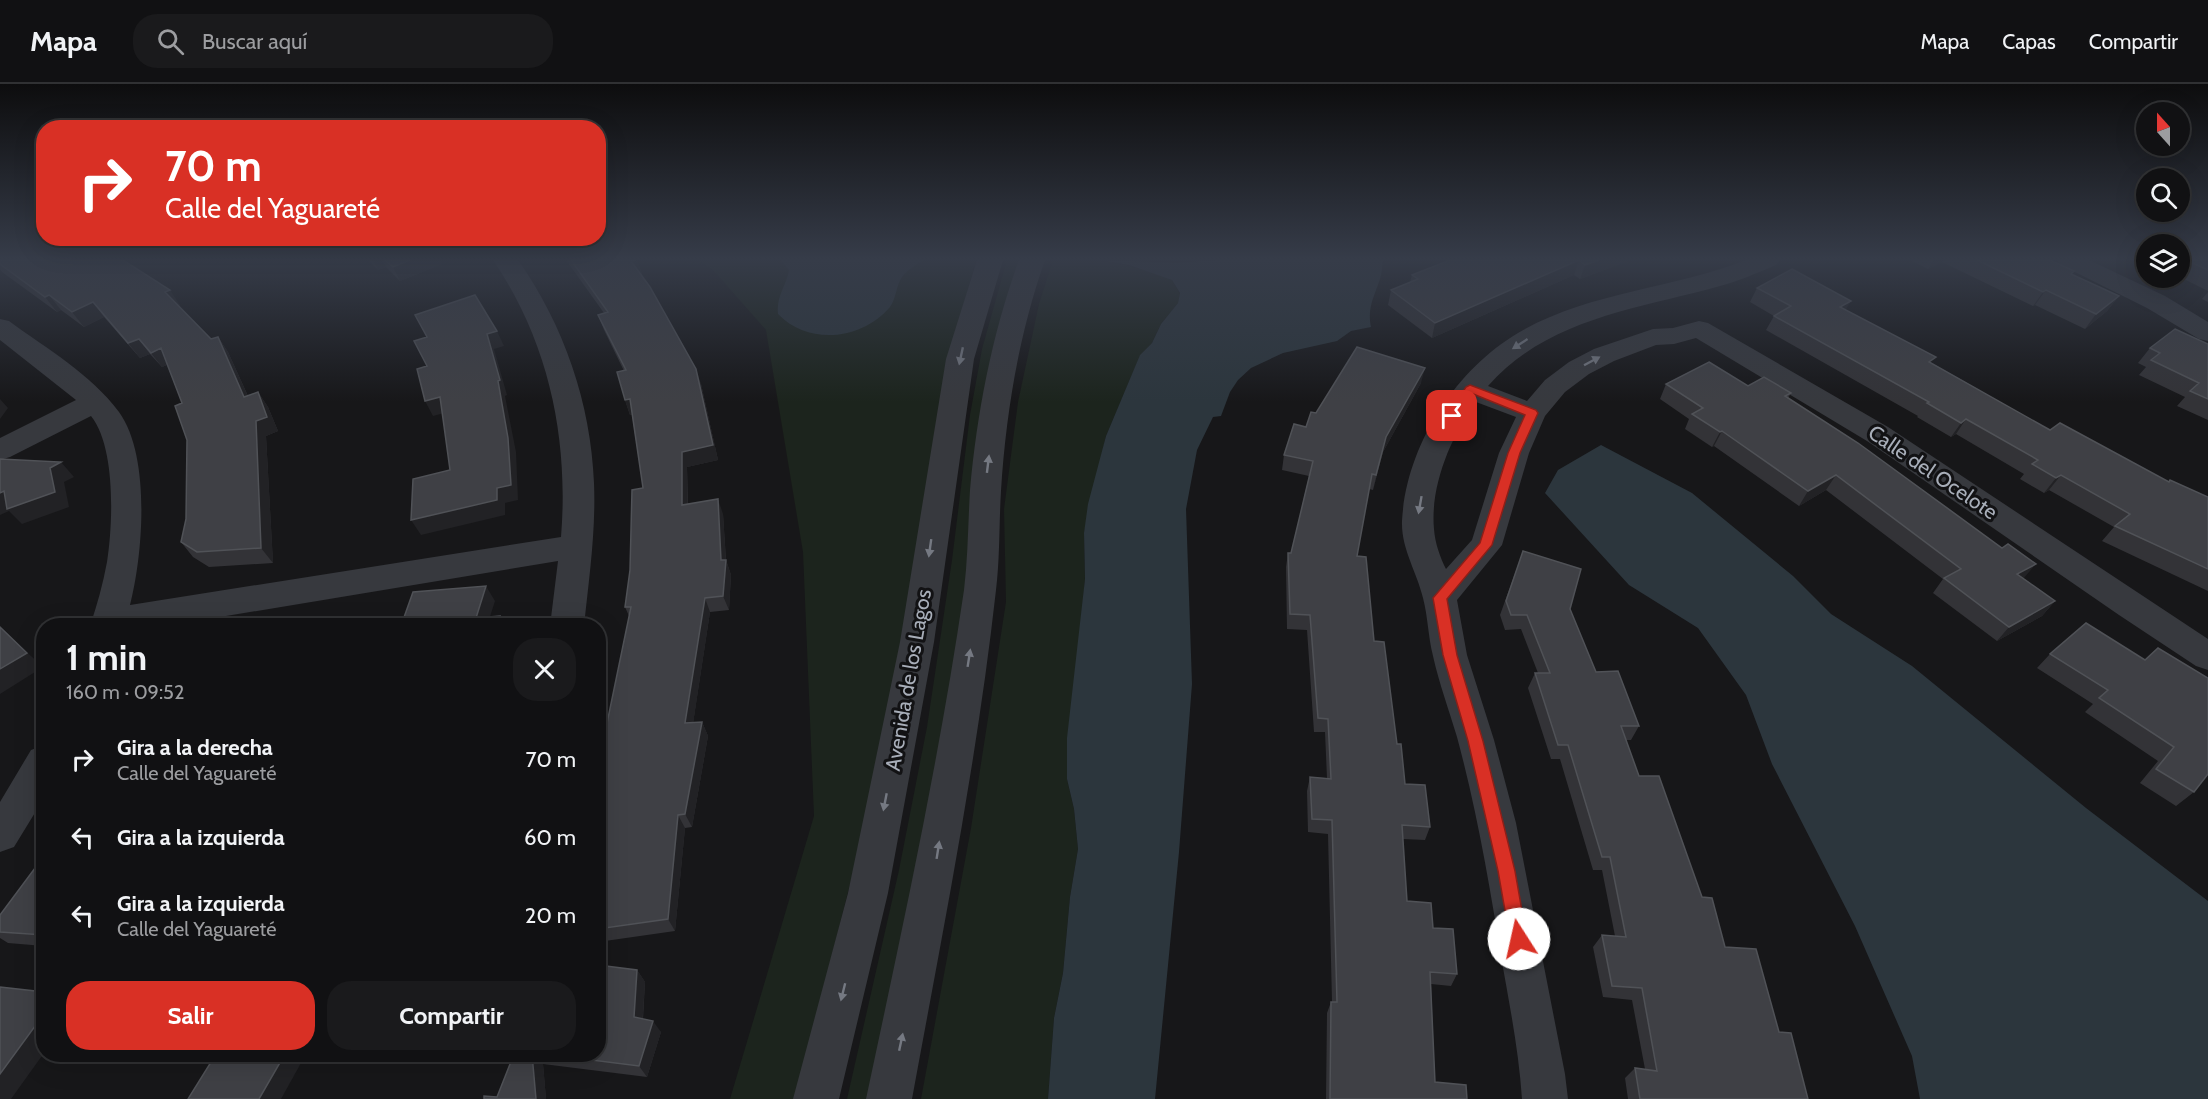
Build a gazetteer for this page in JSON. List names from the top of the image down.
{
  "streets": {
    "street": ["Calle del Ocelote", "Avenida de los Lagos"]
  },
  "north": "top",
  "page": {
    "header": "Mapa",
    "search": "Buscar aquí",
    "nav": ["Mapa", "Capas", "Compartir"],
    "turn": ["70 m", "Calle del Yaguareté"],
    "heading": ["1 min", "160 m · 09:52"],
    "list": [
      {
        "name": "Gira a la derecha",
        "note": "Calle del Yaguareté",
        "value": "70 m"
      },
      {
        "name": "Gira a la izquierda",
        "value": "60 m"
      },
      {
        "name": "Gira a la izquierda",
        "note": "Calle del Yaguareté",
        "value": "20 m"
      }
    ],
    "buttons": ["Salir", "Compartir"]
  }
}
